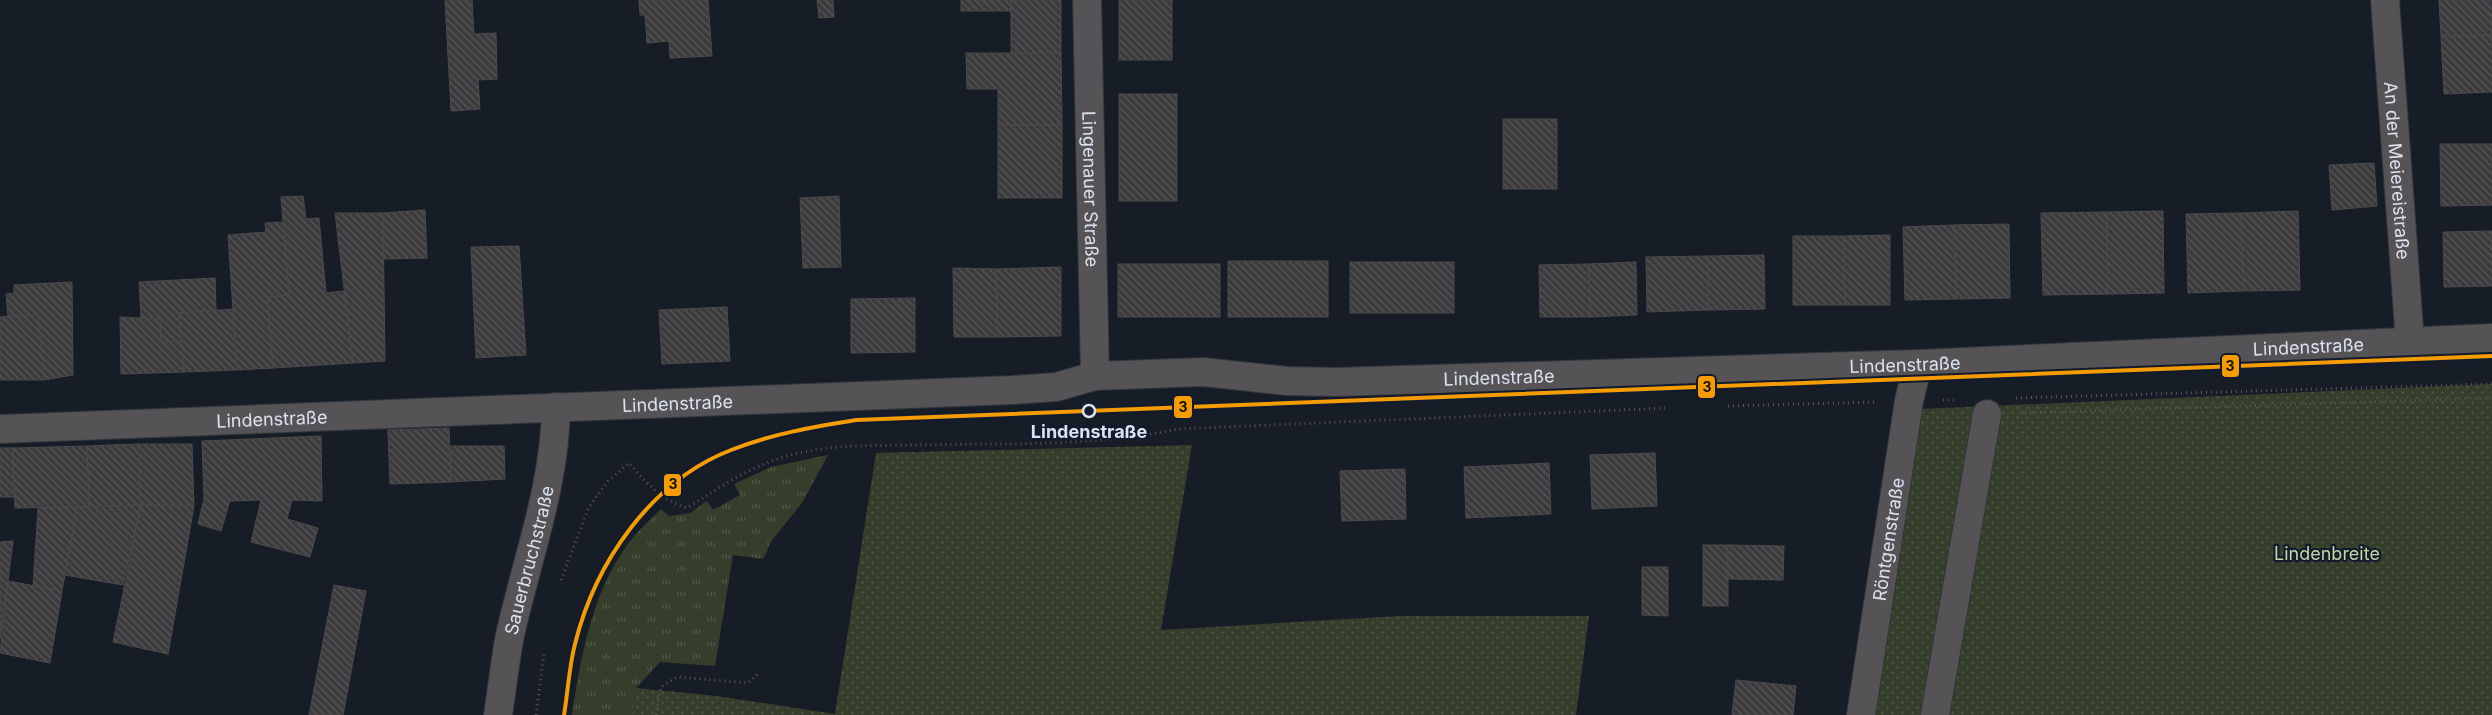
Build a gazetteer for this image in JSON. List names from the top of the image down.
{
  "streets": {
    "street": [
      "An der Meiereistraße",
      "Lingenauer Straße",
      "Lindenstraße",
      "Röntgenstraße",
      "Sauerbruchstraße"
    ]
  },
  "crossings": [
    ["An der Meiereistraße", "Lindenstraße"],
    ["Lingenauer Straße", "Lindenstraße"],
    ["Lindenstraße", "Röntgenstraße"],
    ["Lindenstraße", "Sauerbruchstraße"]
  ],
  "parks": ["Lindenbreite"],
  "places": ["Lindenstraße"],
  "lines": ["transit line 3"]
}
